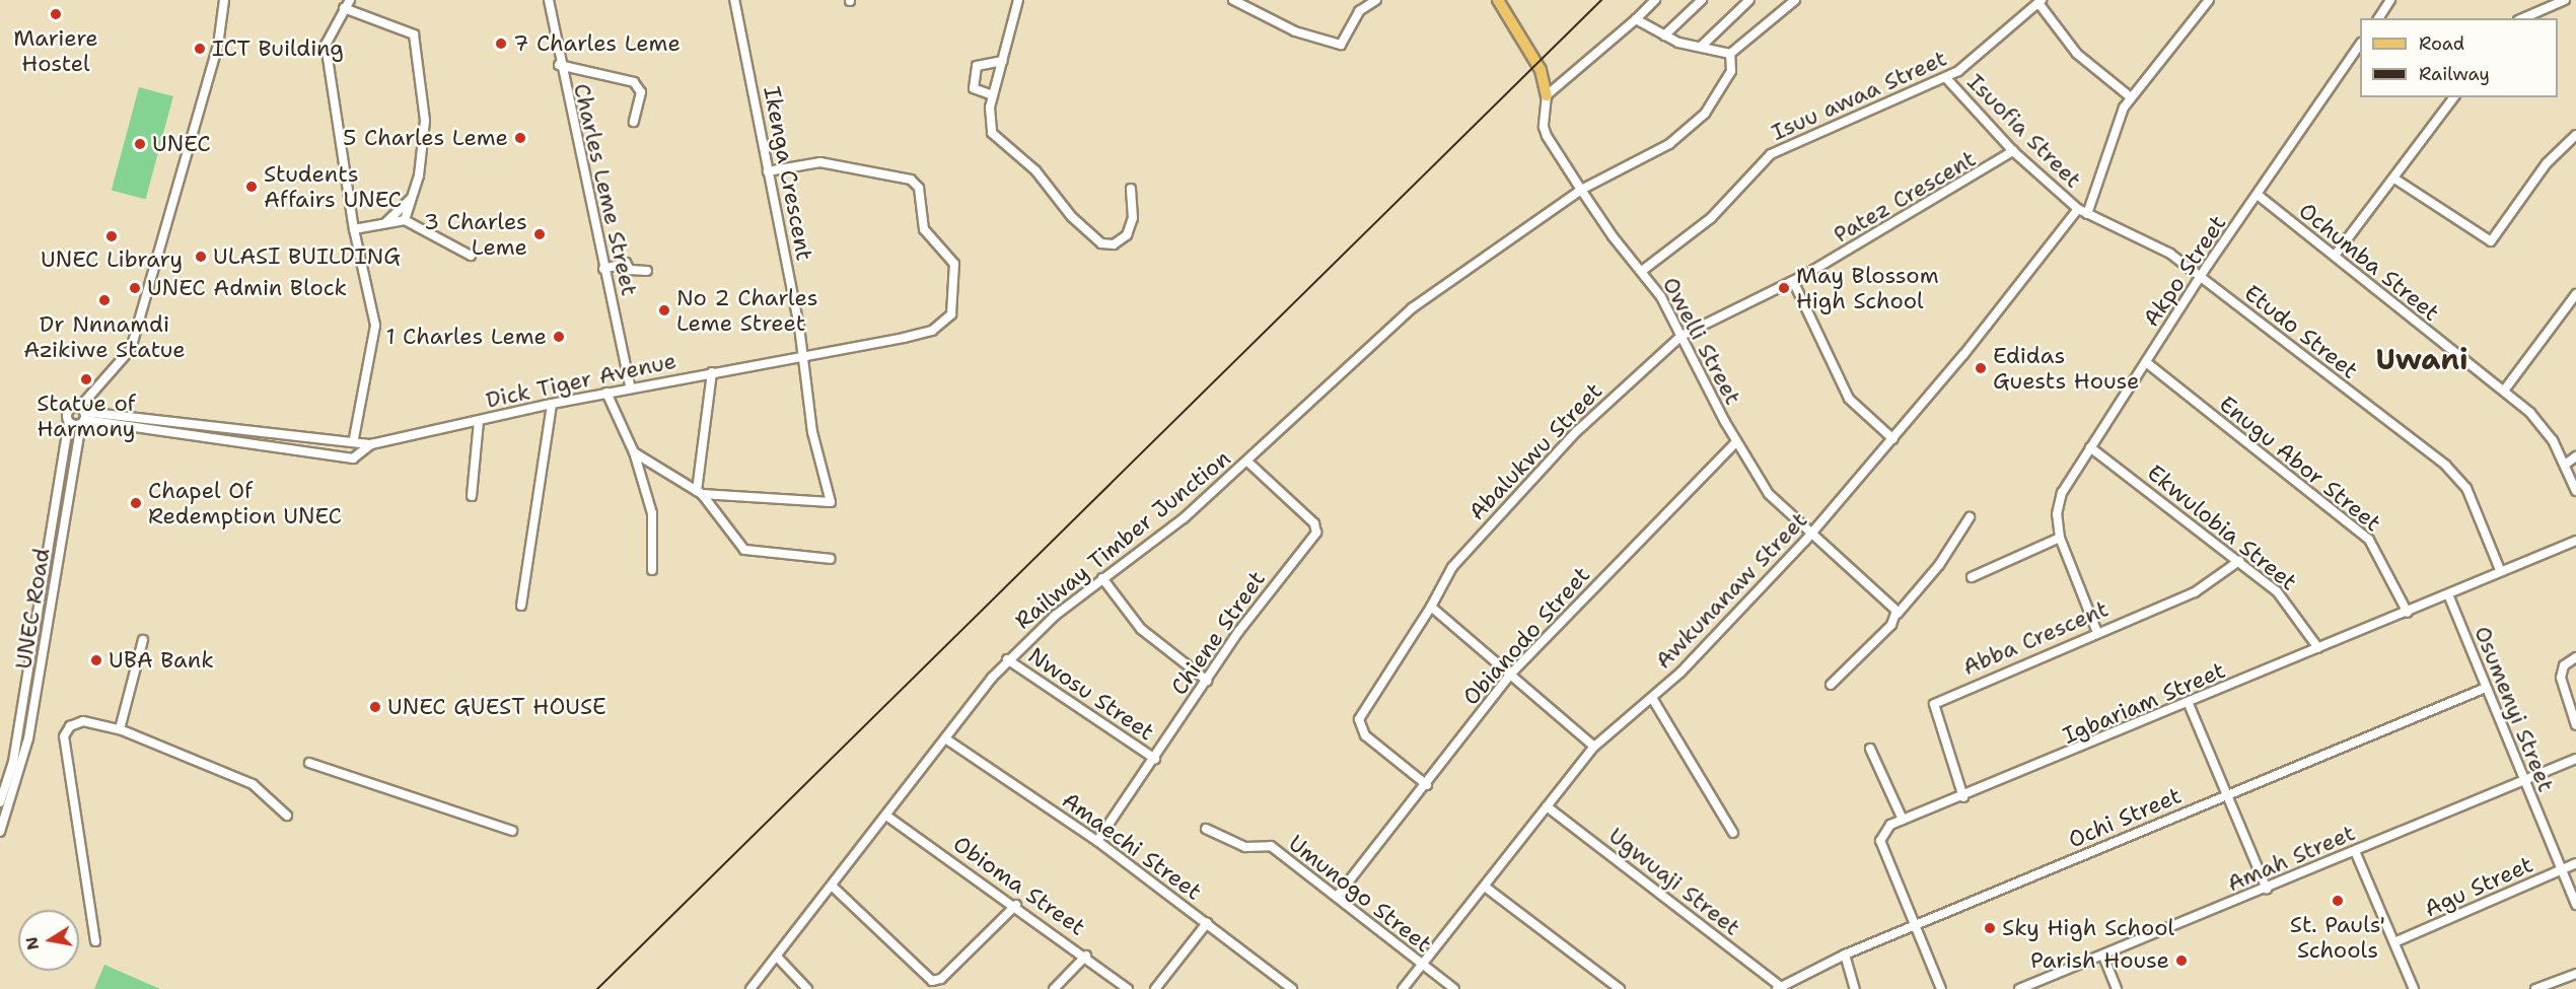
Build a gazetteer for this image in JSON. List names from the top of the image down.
{
  "streets": {
    "street": [
      "Isuu awaa Street",
      "Isuofia Street",
      "Ikenga Crescent",
      "Charles Leme Street",
      "Patez Crescent",
      "Ochumba Street",
      "Akpo Street",
      "Etudo Street",
      "Owelli Street",
      "Dick Tiger Avenue",
      "Abalukwu Street",
      "Enugu Abor Street",
      "Ekwulobia Street",
      "Railway Timber Junction",
      "Awkunanaw Street",
      "UNEC Road",
      "Chiene Street",
      "Obianodo Street",
      "Abba Crescent",
      "Nwosu Street",
      "Igbariam Street",
      "Osumenyi Street",
      "Ochi Street",
      "Amaechi Street",
      "Amah Street",
      "Ugwuaji Street",
      "Obioma Street",
      "Agu Street",
      "Umunogo Street"
    ]
  },
  "crossings": [
    ["Isuu awaa Street", "Isuofia Street"],
    ["Isuu awaa Street", "Owelli Street"],
    ["Isuofia Street", "Patez Crescent"],
    ["Isuofia Street", "Etudo Street"],
    ["Isuofia Street", "Awkunanaw Street"],
    ["Ikenga Crescent", "Dick Tiger Avenue"],
    ["Charles Leme Street", "Dick Tiger Avenue"],
    ["Patez Crescent", "Owelli Street"],
    ["Patez Crescent", "Abalukwu Street"],
    ["Ochumba Street", "Akpo Street"],
    ["Akpo Street", "Etudo Street"],
    ["Akpo Street", "Enugu Abor Street"],
    ["Akpo Street", "Ekwulobia Street"],
    ["Akpo Street", "Abba Crescent"],
    ["Etudo Street", "Igbariam Street"],
    ["Owelli Street", "Abalukwu Street"],
    ["Owelli Street", "Railway Timber Junction"],
    ["Owelli Street", "Awkunanaw Street"],
    ["Owelli Street", "Obianodo Street"],
    ["Abalukwu Street", "Obianodo Street"],
    ["Enugu Abor Street", "Igbariam Street"],
    ["Ekwulobia Street", "Abba Crescent"],
    ["Ekwulobia Street", "Igbariam Street"],
    ["Railway Timber Junction", "Chiene Street"],
    ["Railway Timber Junction", "Nwosu Street"],
    ["Railway Timber Junction", "Amaechi Street"],
    ["Railway Timber Junction", "Obioma Street"],
    ["Awkunanaw Street", "Ugwuaji Street"],
    ["Awkunanaw Street", "Umunogo Street"],
    ["Chiene Street", "Nwosu Street"],
    ["Chiene Street", "Amaechi Street"],
    ["Obianodo Street", "Umunogo Street"],
    ["Abba Crescent", "Igbariam Street"],
    ["Igbariam Street", "Osumenyi Street"],
    ["Igbariam Street", "Ochi Street"],
    ["Osumenyi Street", "Ochi Street"],
    ["Osumenyi Street", "Amah Street"],
    ["Osumenyi Street", "Agu Street"],
    ["Ochi Street", "Ugwuaji Street"]
  ],
  "districts": ["Uwani"],
  "places": [
    "Mariere Hostel",
    "7 Charles Leme",
    "ICT Building",
    "5 Charles Leme",
    "UNEC",
    "Students Affairs UNEC",
    "3 Charles Leme",
    "UNEC Library",
    "ULASI BUILDING",
    "UNEC Admin Block",
    "May Blossom High School",
    "Dr Nnnamdi Azikiwe Statue",
    "No 2 Charles Leme Street",
    "1 Charles Leme",
    "Edidas Guests House",
    "Statue of Harmony",
    "Chapel Of Redemption UNEC",
    "UBA Bank",
    "UNEC GUEST HOUSE",
    "St. Pauls' Schools",
    "Sky High School",
    "Parish House"
  ],
  "legend": ["Road", "Railway"],
  "north": "left"
}
